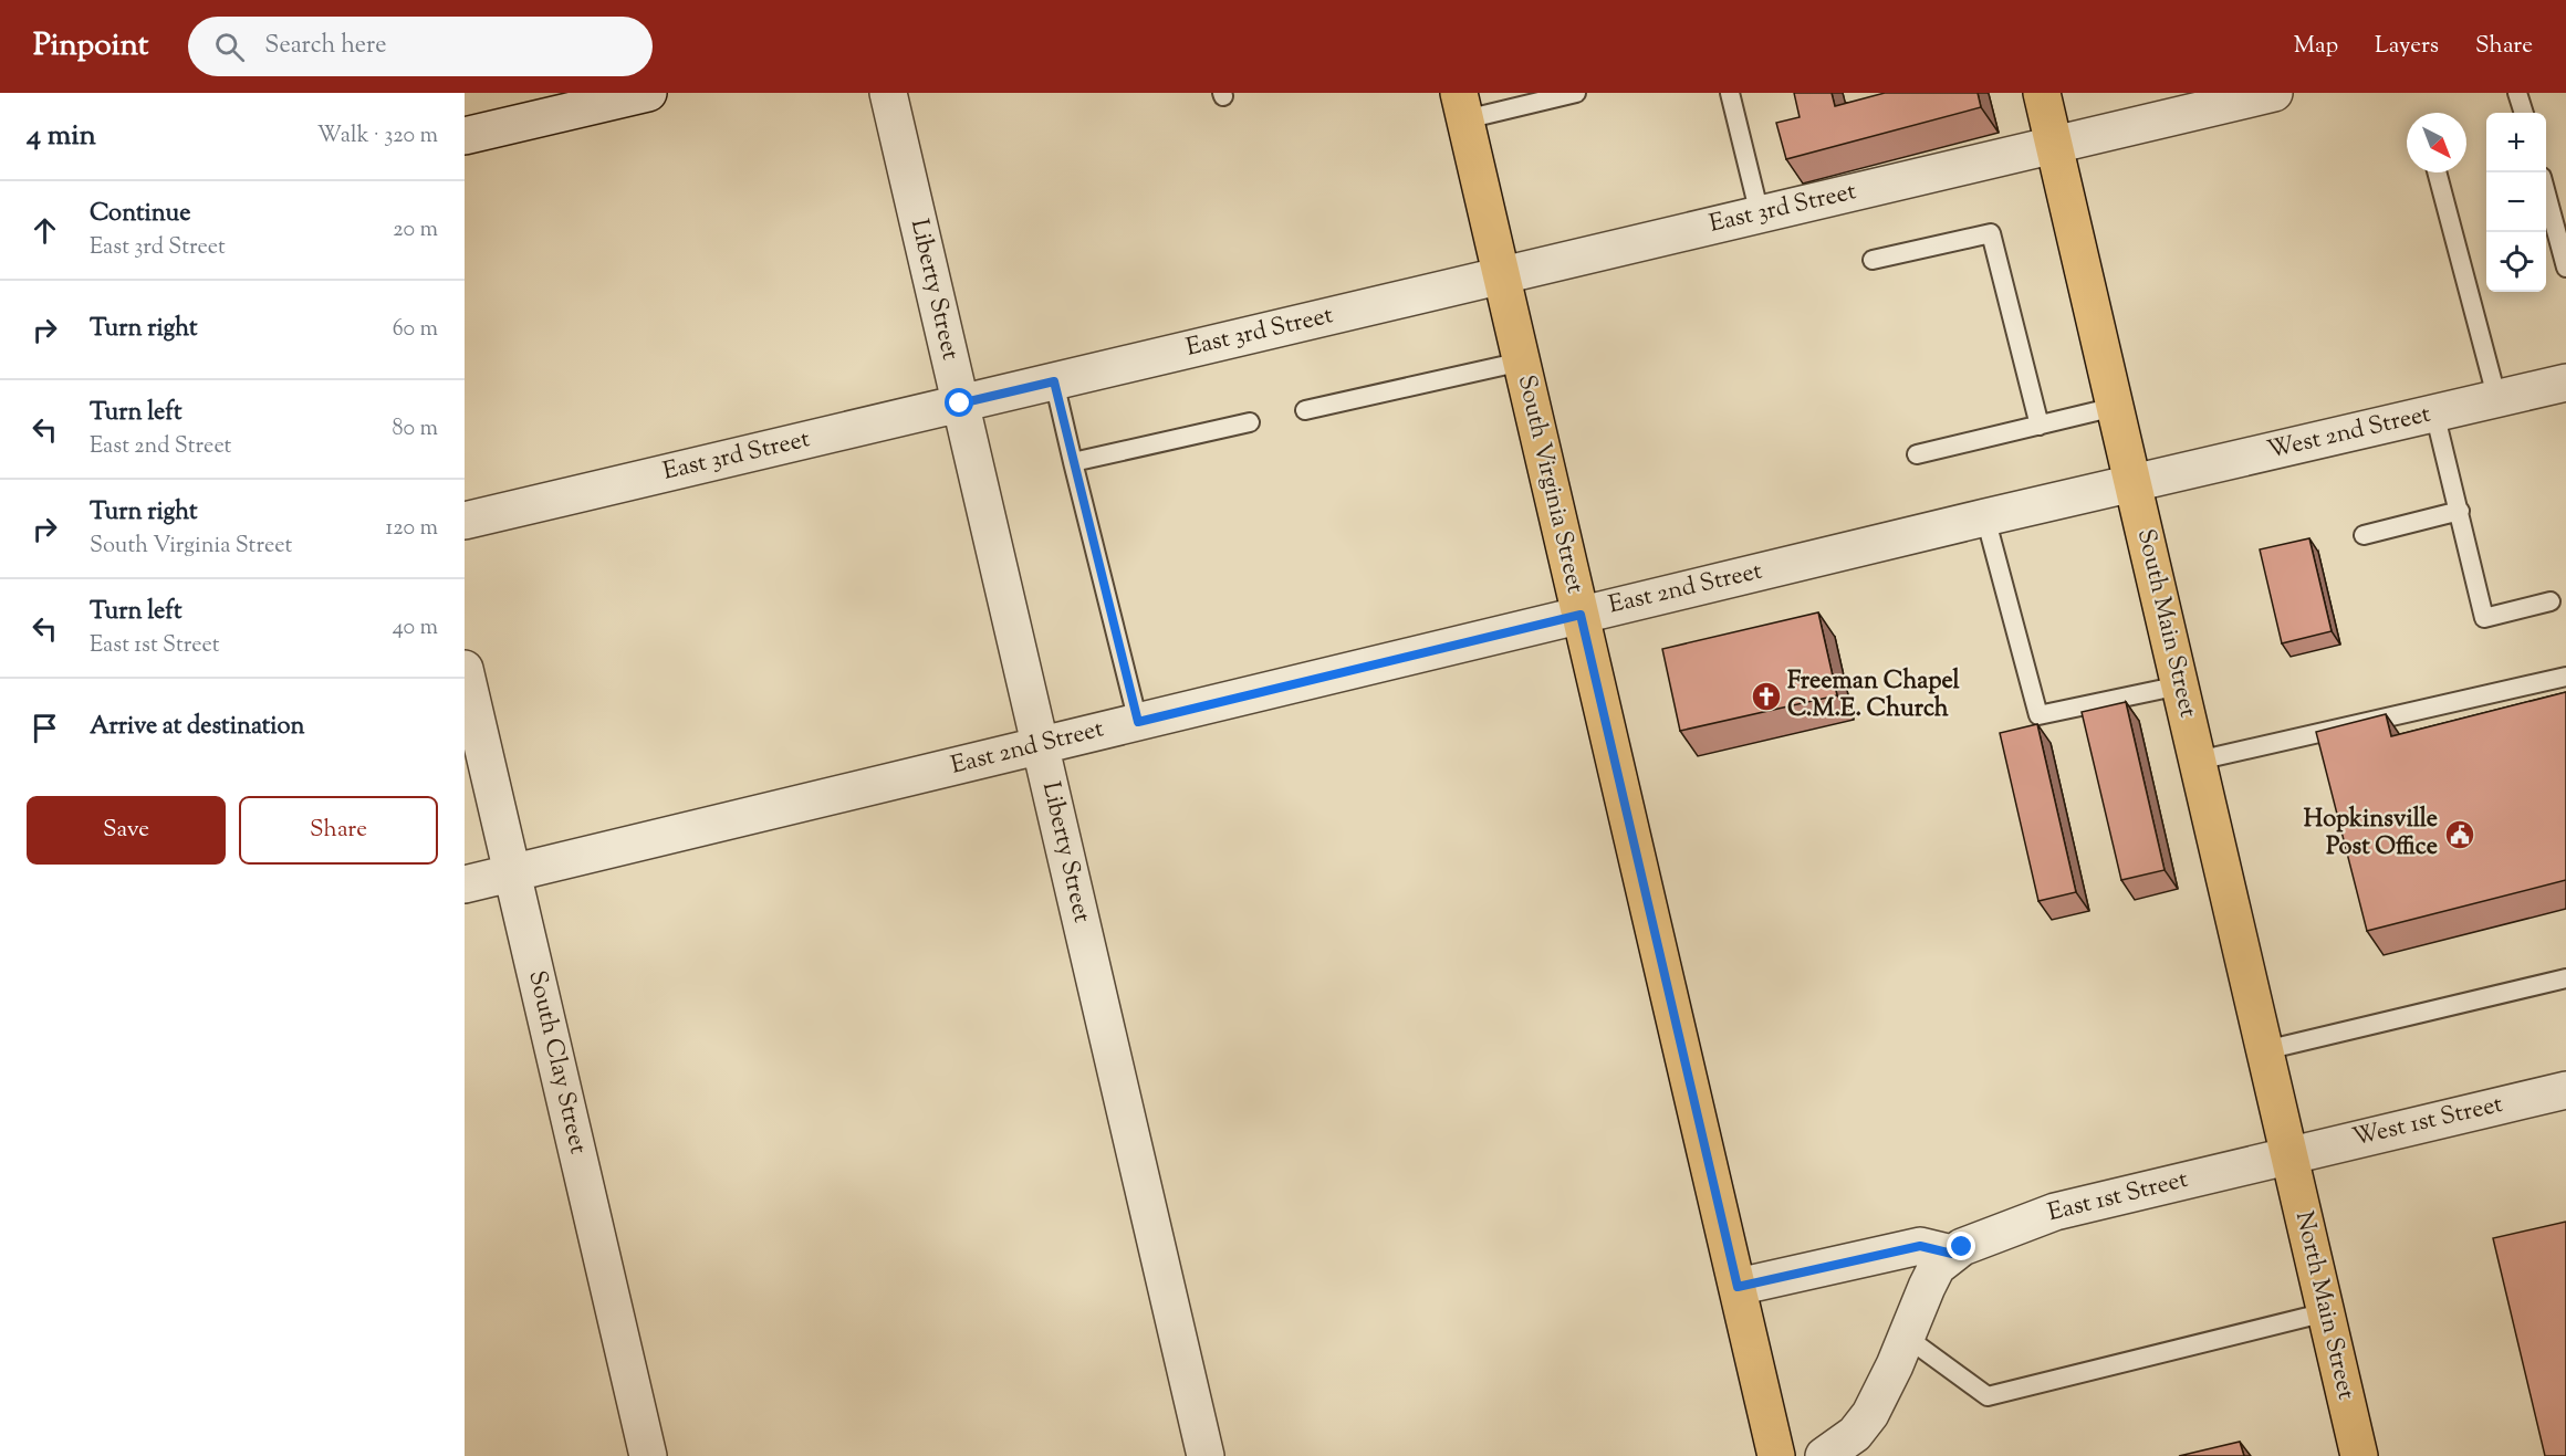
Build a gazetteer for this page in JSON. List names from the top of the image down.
{
  "streets": {
    "main road": ["South Virginia Street", "South Main Street", "North Main Street"],
    "street": [
      "East 3rd Street",
      "Liberty Street",
      "West 2nd Street",
      "East 2nd Street",
      "South Clay Street",
      "West 1st Street",
      "East 1st Street"
    ]
  },
  "crossings": [
    ["East 3rd Street", "Liberty Street"],
    ["East 3rd Street", "South Virginia Street"],
    ["East 3rd Street", "South Main Street"],
    ["Liberty Street", "East 2nd Street"],
    ["West 2nd Street", "East 2nd Street"],
    ["West 2nd Street", "South Main Street"],
    ["South Virginia Street", "East 2nd Street"],
    ["East 2nd Street", "South Main Street"],
    ["East 2nd Street", "South Clay Street"],
    ["South Main Street", "West 1st Street"],
    ["South Main Street", "East 1st Street"],
    ["South Main Street", "North Main Street"],
    ["West 1st Street", "East 1st Street"],
    ["West 1st Street", "North Main Street"],
    ["East 1st Street", "North Main Street"]
  ],
  "places": {
    "church": ["Freeman Chapel C.M.E. Church"],
    "public building": ["Hopkinsville Post Office"]
  },
  "north": "bottom right",
  "page": {
    "header": "Pinpoint",
    "search": "Search here",
    "nav": ["Map", "Layers", "Share"],
    "heading": ["4 min", "Walk · 320 m"],
    "map_buttons": ["+", "−"],
    "list": [
      ["Continue", "East 3rd Street", "20 m"],
      ["Turn right", "60 m"],
      ["Turn left", "East 2nd Street", "80 m"],
      ["Turn right", "South Virginia Street", "120 m"],
      ["Turn left", "East 1st Street", "40 m"],
      "Arrive at destination"
    ],
    "buttons": ["Save", "Share"]
  }
}
